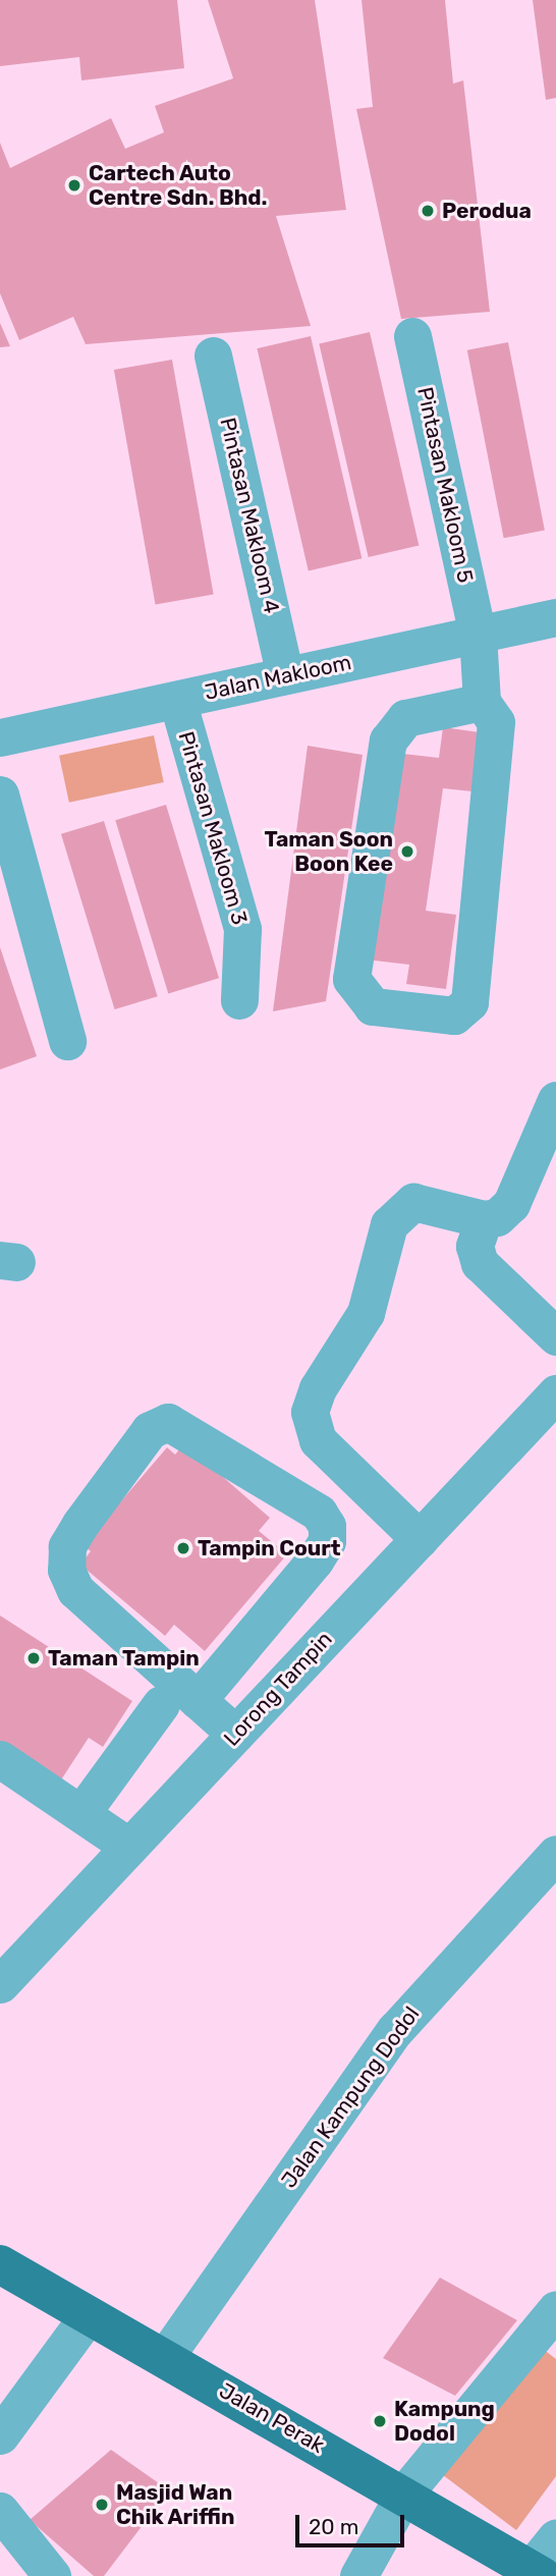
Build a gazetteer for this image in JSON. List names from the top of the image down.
{
  "streets": {
    "main road": ["Jalan Perak"],
    "street": [
      "Pintasan Makloom 5",
      "Pintasan Makloom 4",
      "Jalan Makloom",
      "Pintasan Makloom 3",
      "Lorong Tampin",
      "Jalan Kampung Dodol"
    ]
  },
  "crossings": [
    ["Pintasan Makloom 5", "Jalan Makloom"],
    ["Pintasan Makloom 4", "Jalan Makloom"],
    ["Jalan Makloom", "Pintasan Makloom 3"],
    ["Jalan Kampung Dodol", "Jalan Perak"]
  ],
  "places": [
    "Cartech Auto Centre Sdn. Bhd.",
    "Perodua",
    "Taman Soon Boon Kee",
    "Tampin Court",
    "Taman Tampin",
    "Kampung Dodol",
    "Masjid Wan Chik Ariffin"
  ],
  "scale_bar": "20 m"
}
